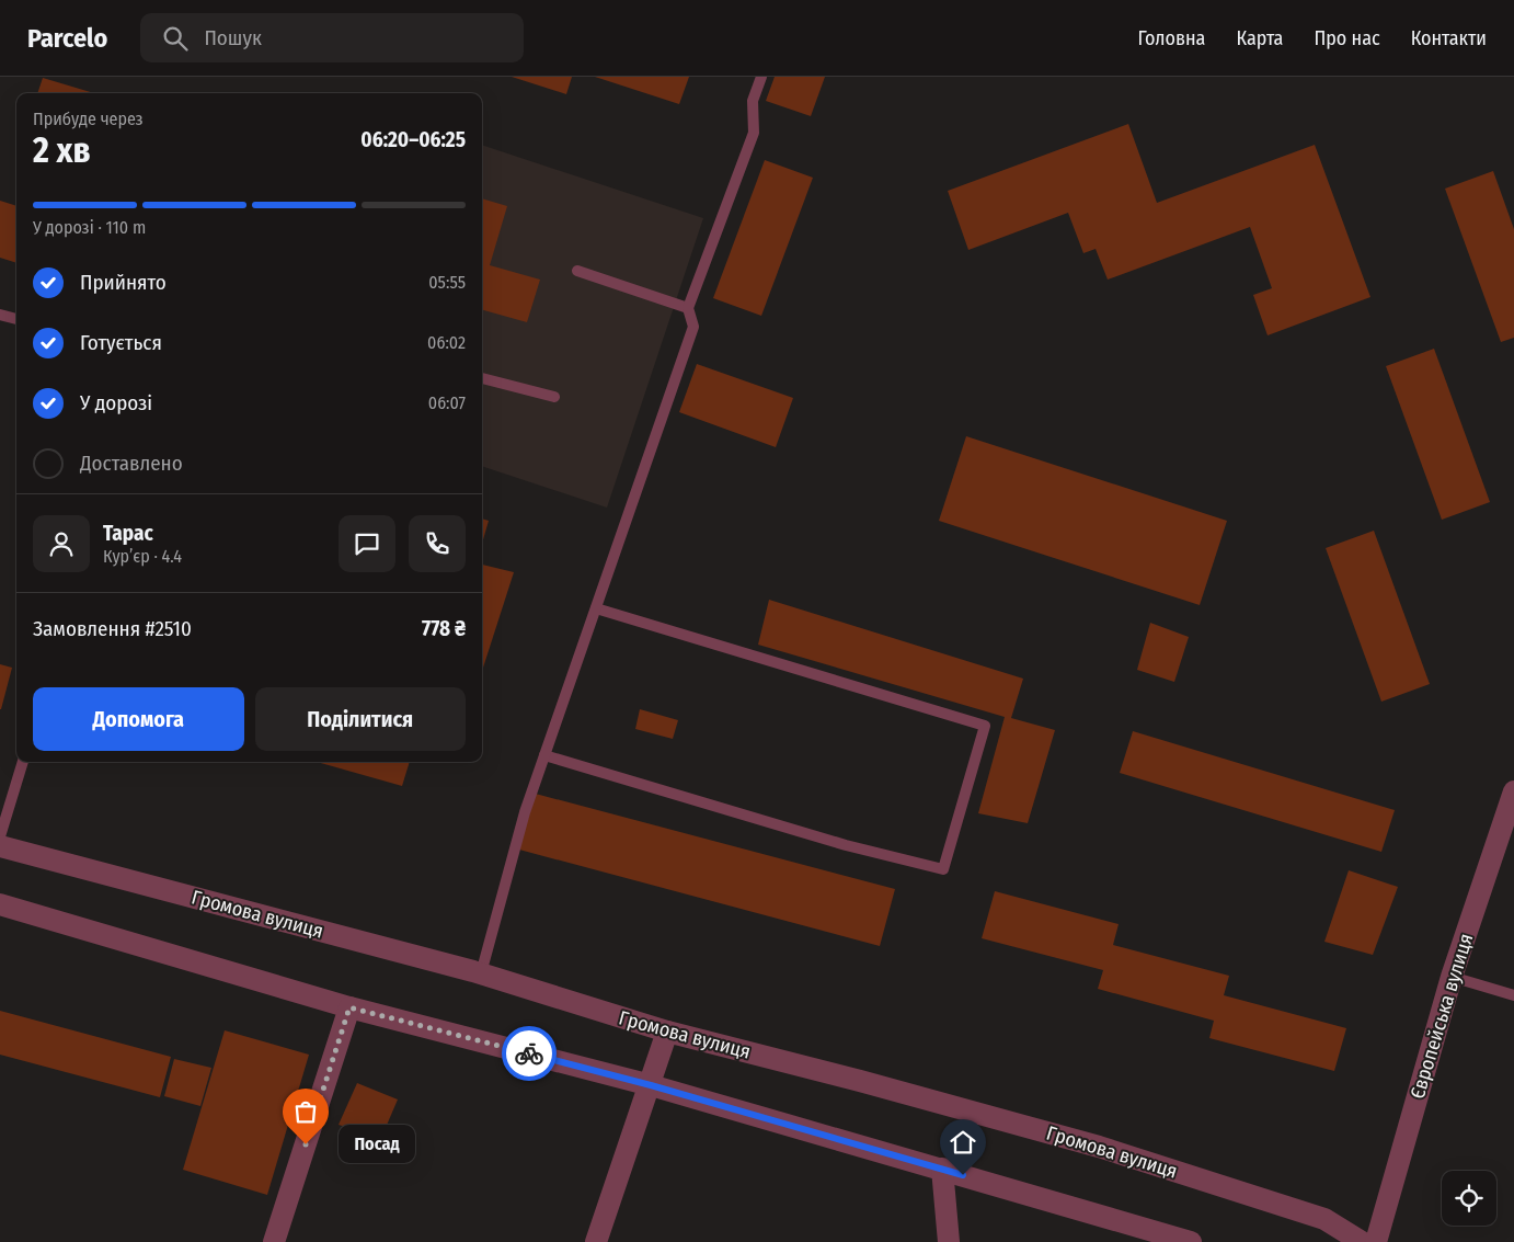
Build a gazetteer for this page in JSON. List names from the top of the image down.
{
  "streets": {
    "street": ["Громова вулиця", "Європейська вулиця"]
  },
  "places": ["Посад"],
  "page": {
    "header": "Parcelo",
    "search": "Пошук",
    "nav": [
      "Головна",
      "Карта",
      "Про нас",
      "Контакти"
    ],
    "heading": ["2 хв", "Прибуде через", "06:20–06:25"],
    "panel": [
      "Тарас",
      "Кур’єр · 4.4",
      "Замовлення #2510",
      "778 ₴"
    ],
    "bar": "У дорозі · 110 m",
    "list": [
      ["Прийнято", "05:55"],
      ["Готується", "06:02"],
      ["У дорозі", "06:07"],
      "Доставлено"
    ],
    "buttons": ["Допомога", "Поділитися"],
    "bubble": "Посад"
  }
}
